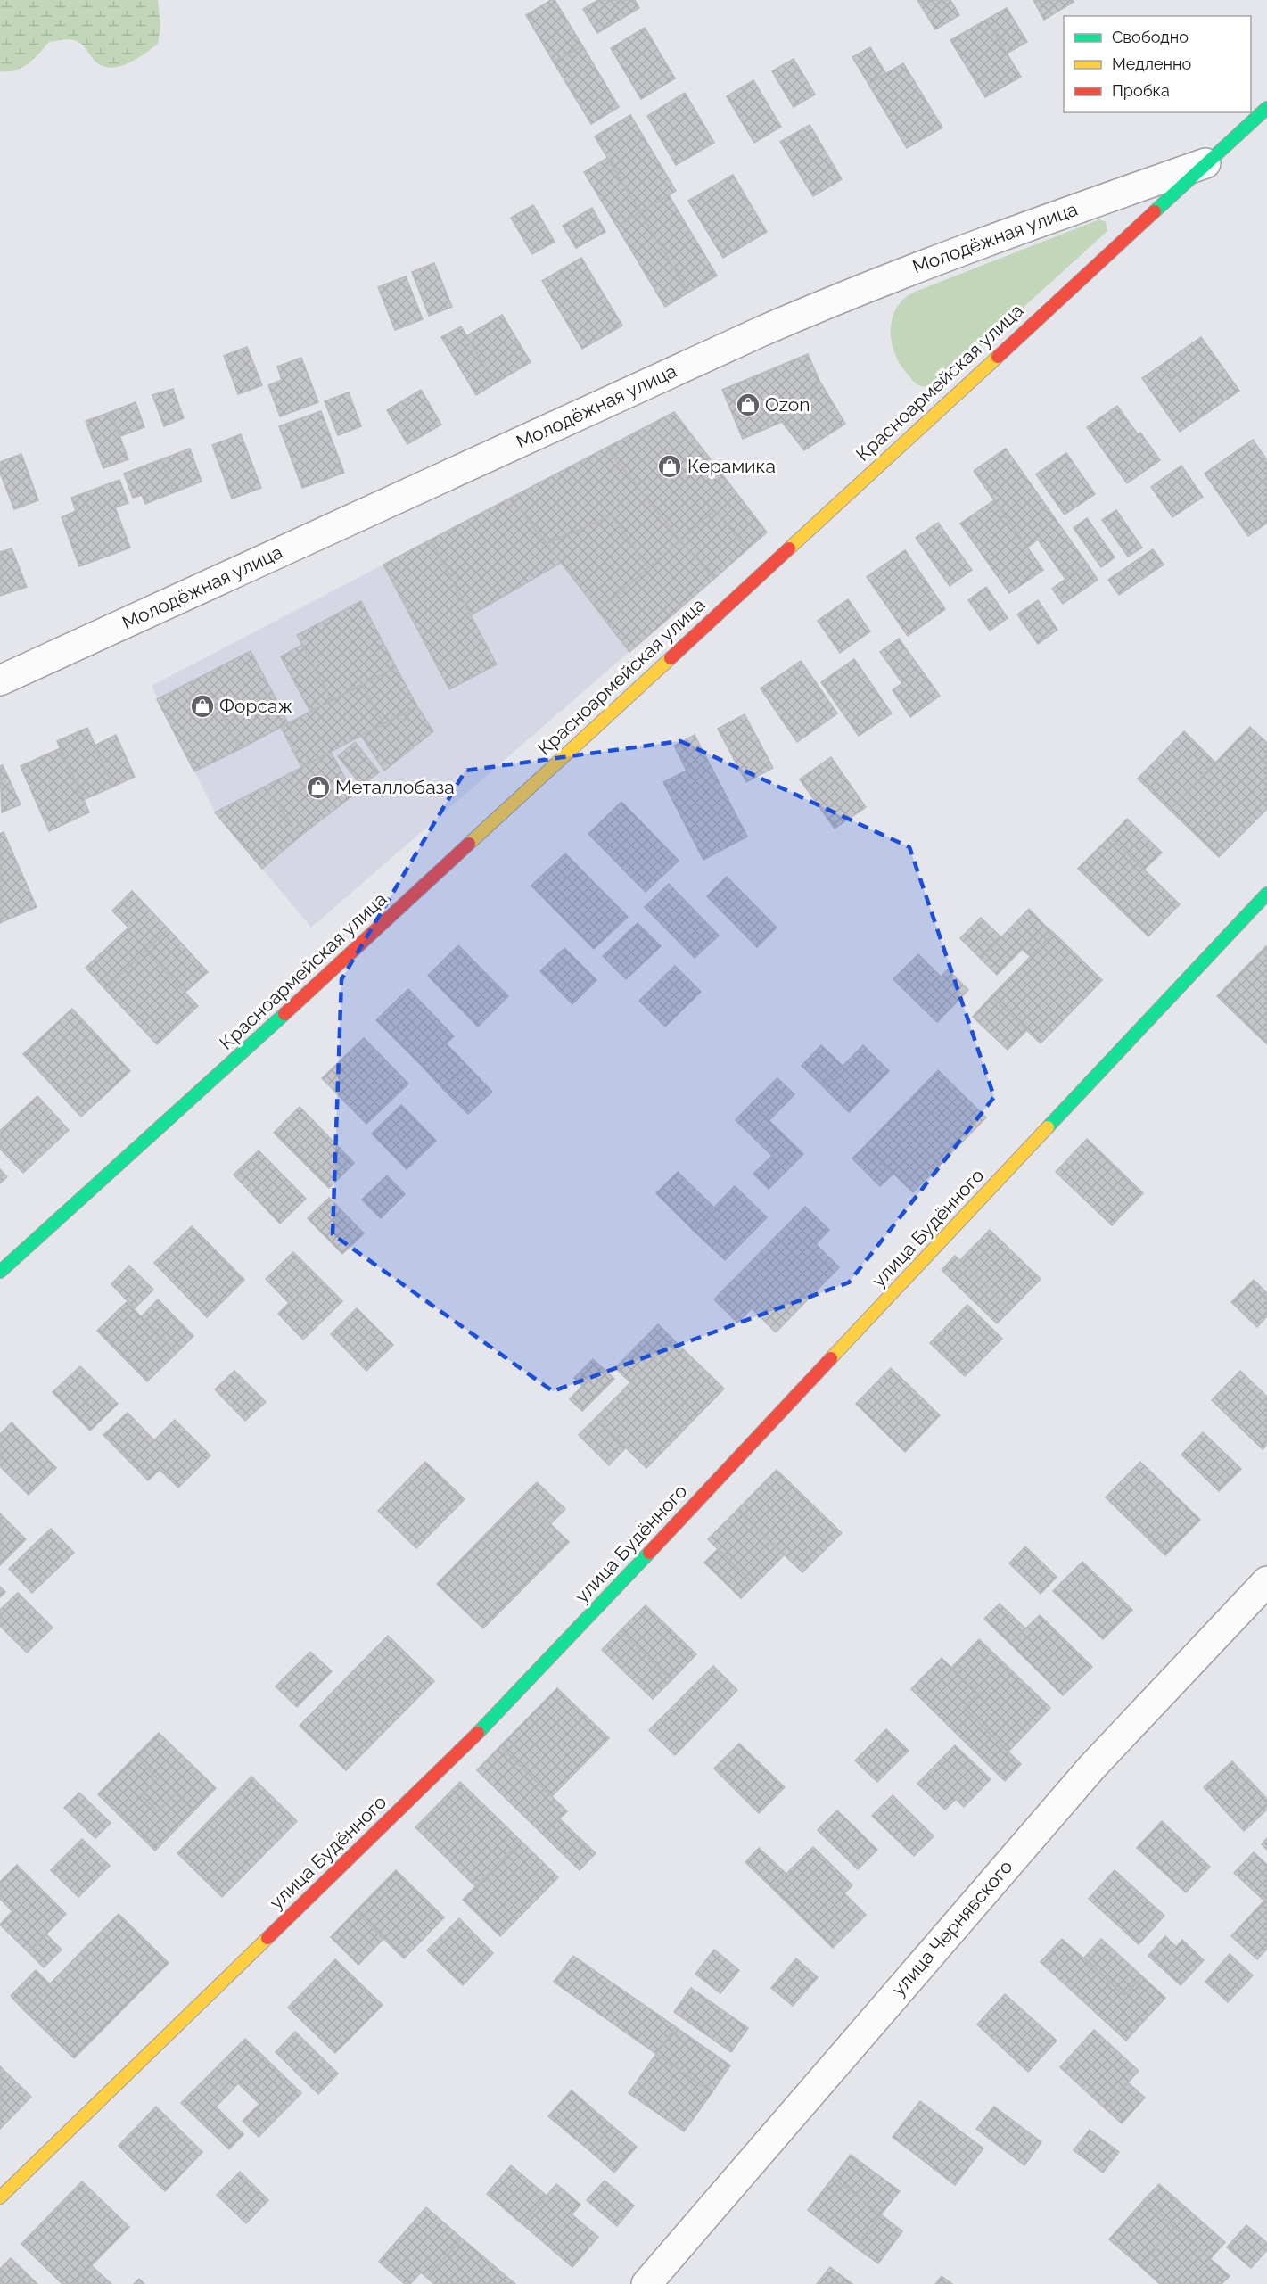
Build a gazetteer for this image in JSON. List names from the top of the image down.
{
  "streets": {
    "street": [
      "Молодёжная улица",
      "Красноармейская улица",
      "улица Будённого",
      "улица Чернявского"
    ]
  },
  "crossings": [
    ["Молодёжная улица", "Красноармейская улица"]
  ],
  "places": {
    "shop": [
      "Ozon",
      "Керамика",
      "Форсаж",
      "Металлобаза"
    ]
  },
  "legend": ["Свободно", "Медленно", "Пробка"]
}
